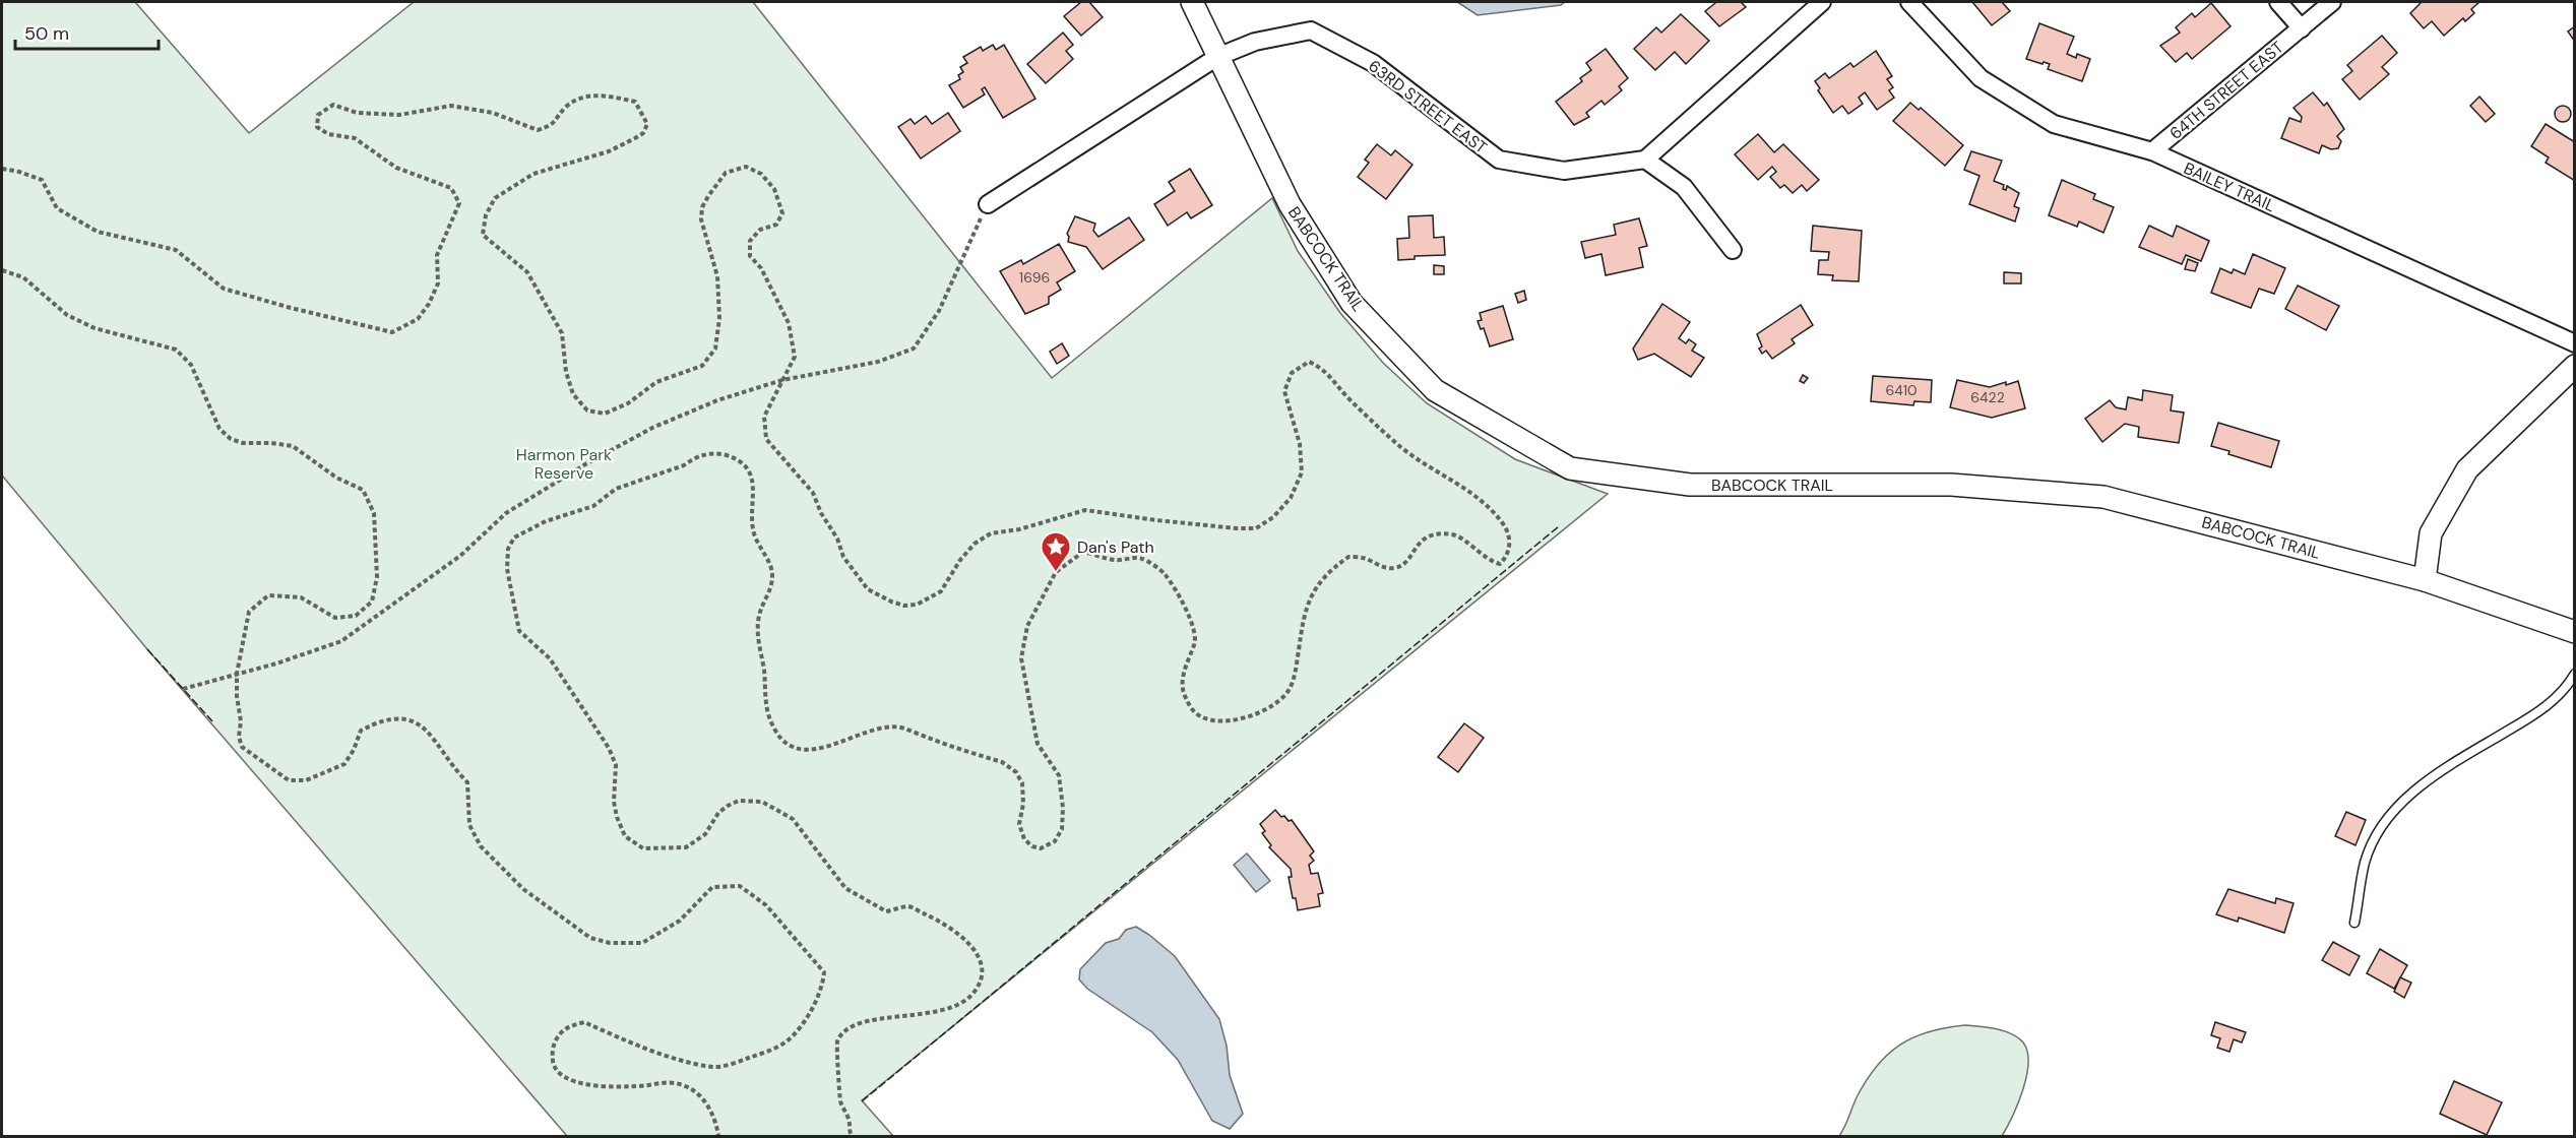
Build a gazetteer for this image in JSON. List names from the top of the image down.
{
  "streets": {
    "street": [
      "64TH STREET EAST",
      "63RD STREET EAST",
      "BAILEY TRAIL",
      "BABCOCK TRAIL"
    ]
  },
  "crossings": [
    ["64TH STREET EAST", "BAILEY TRAIL"],
    ["63RD STREET EAST", "BABCOCK TRAIL"]
  ],
  "parks": ["Harmon Park Reserve"],
  "places": {
    "place": ["Dan's Path"]
  },
  "house_numbers": ["1696", "6410", "6422"],
  "scale_bar": "50 m"
}
